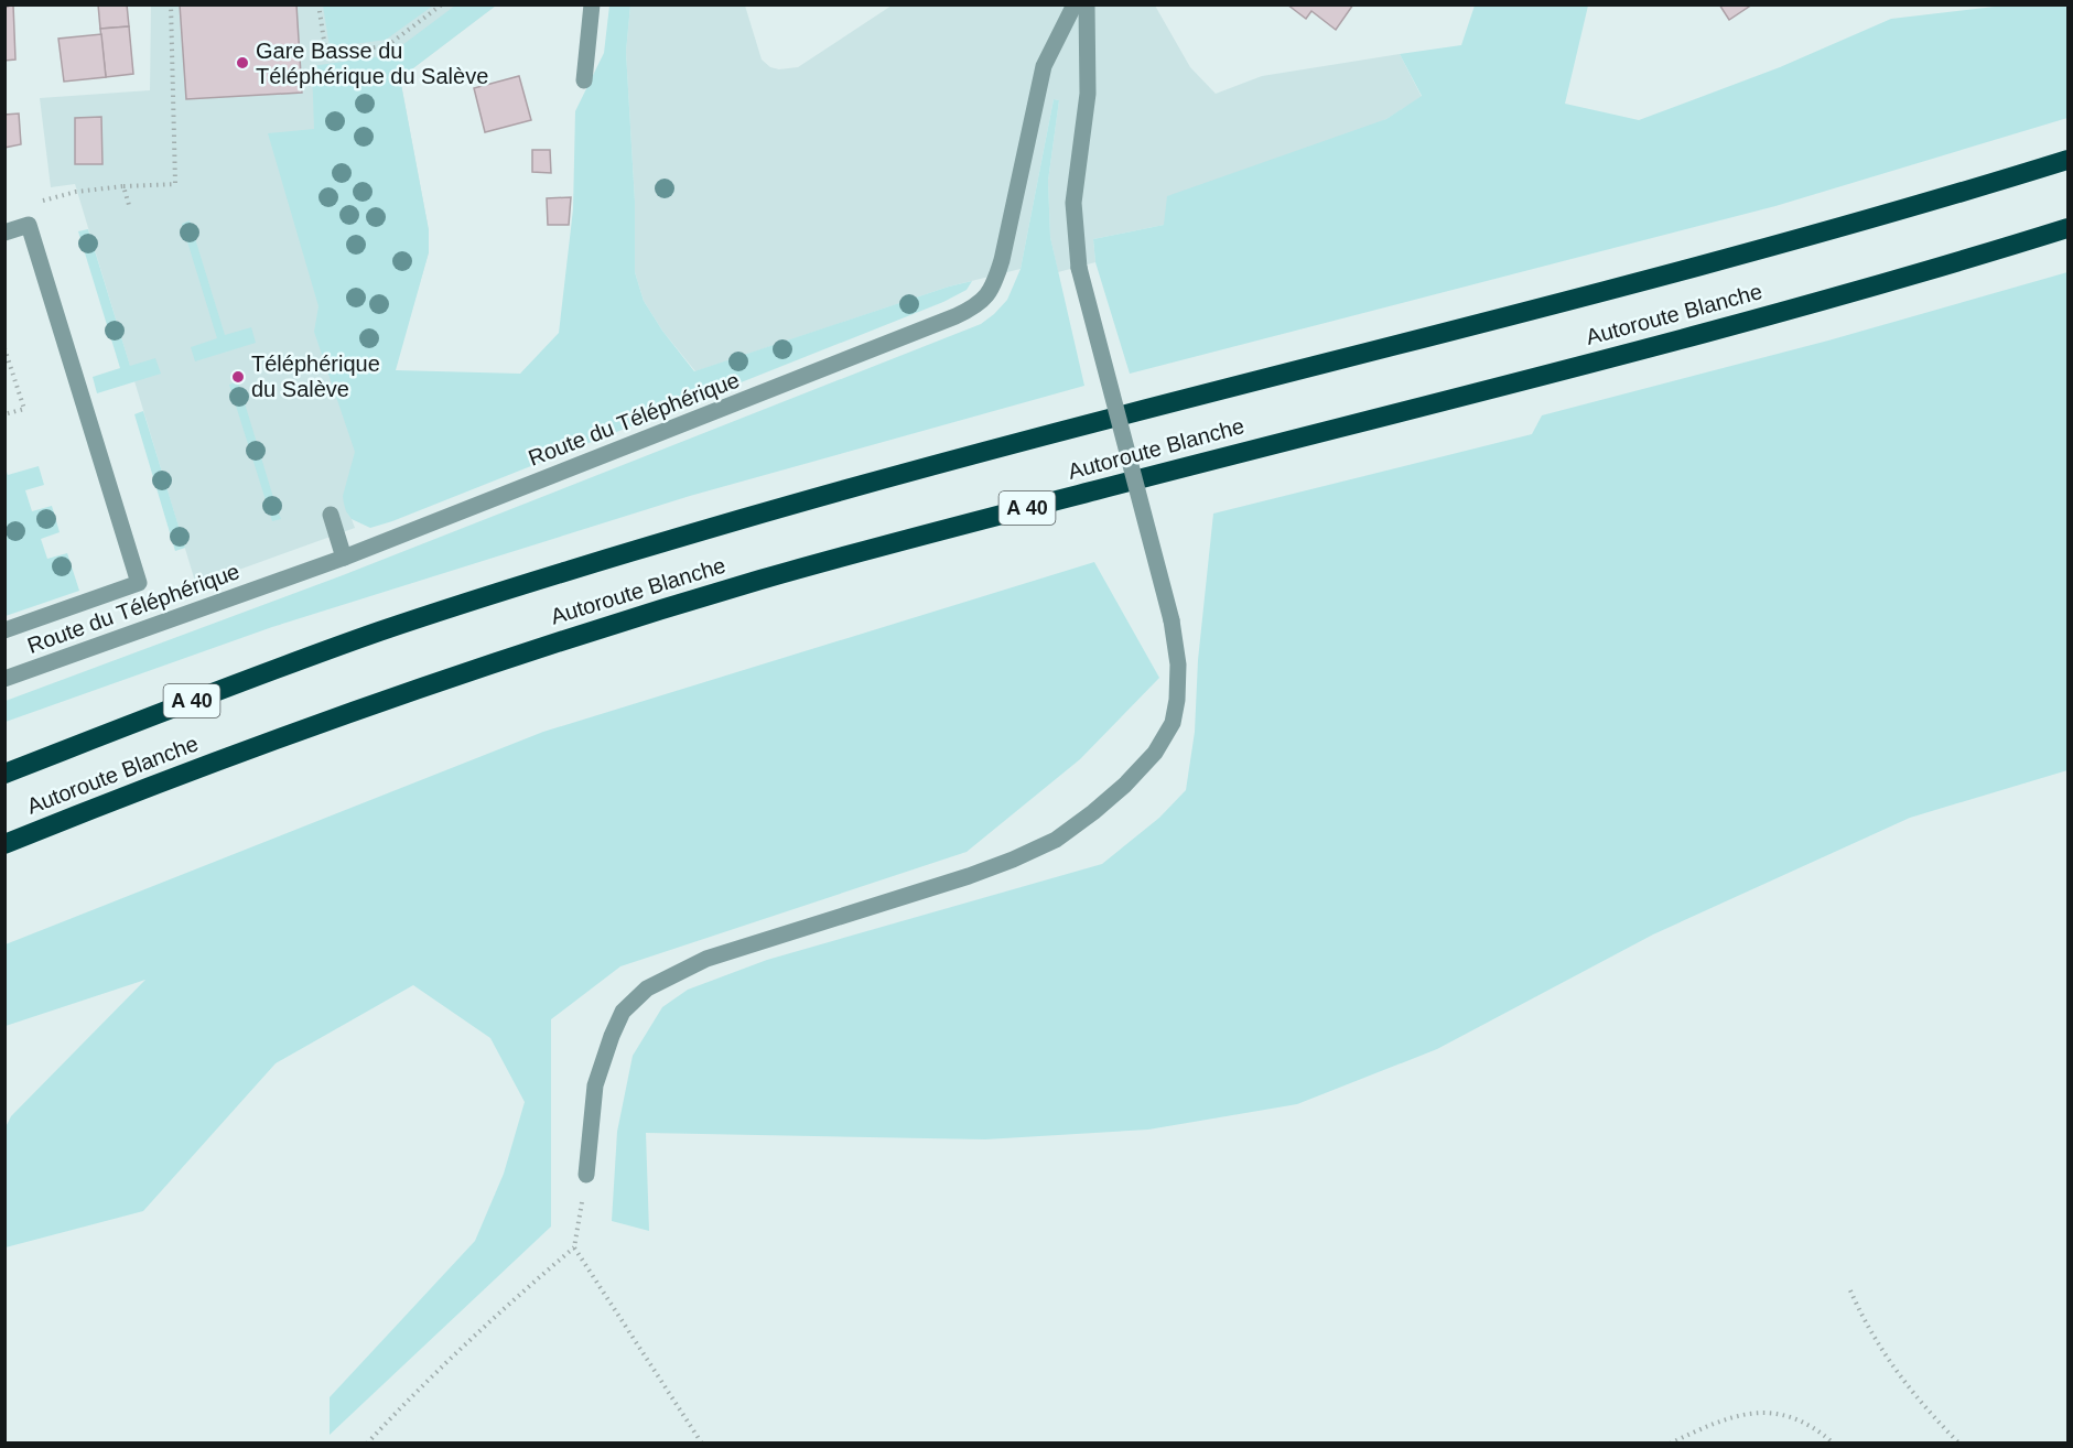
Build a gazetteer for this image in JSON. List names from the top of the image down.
{
  "streets": {
    "highway": ["Autoroute Blanche", "A 40"],
    "street": ["Route du Téléphérique"]
  },
  "places": ["Gare Basse du Téléphérique du Salève", "Téléphérique du Salève"]
}
